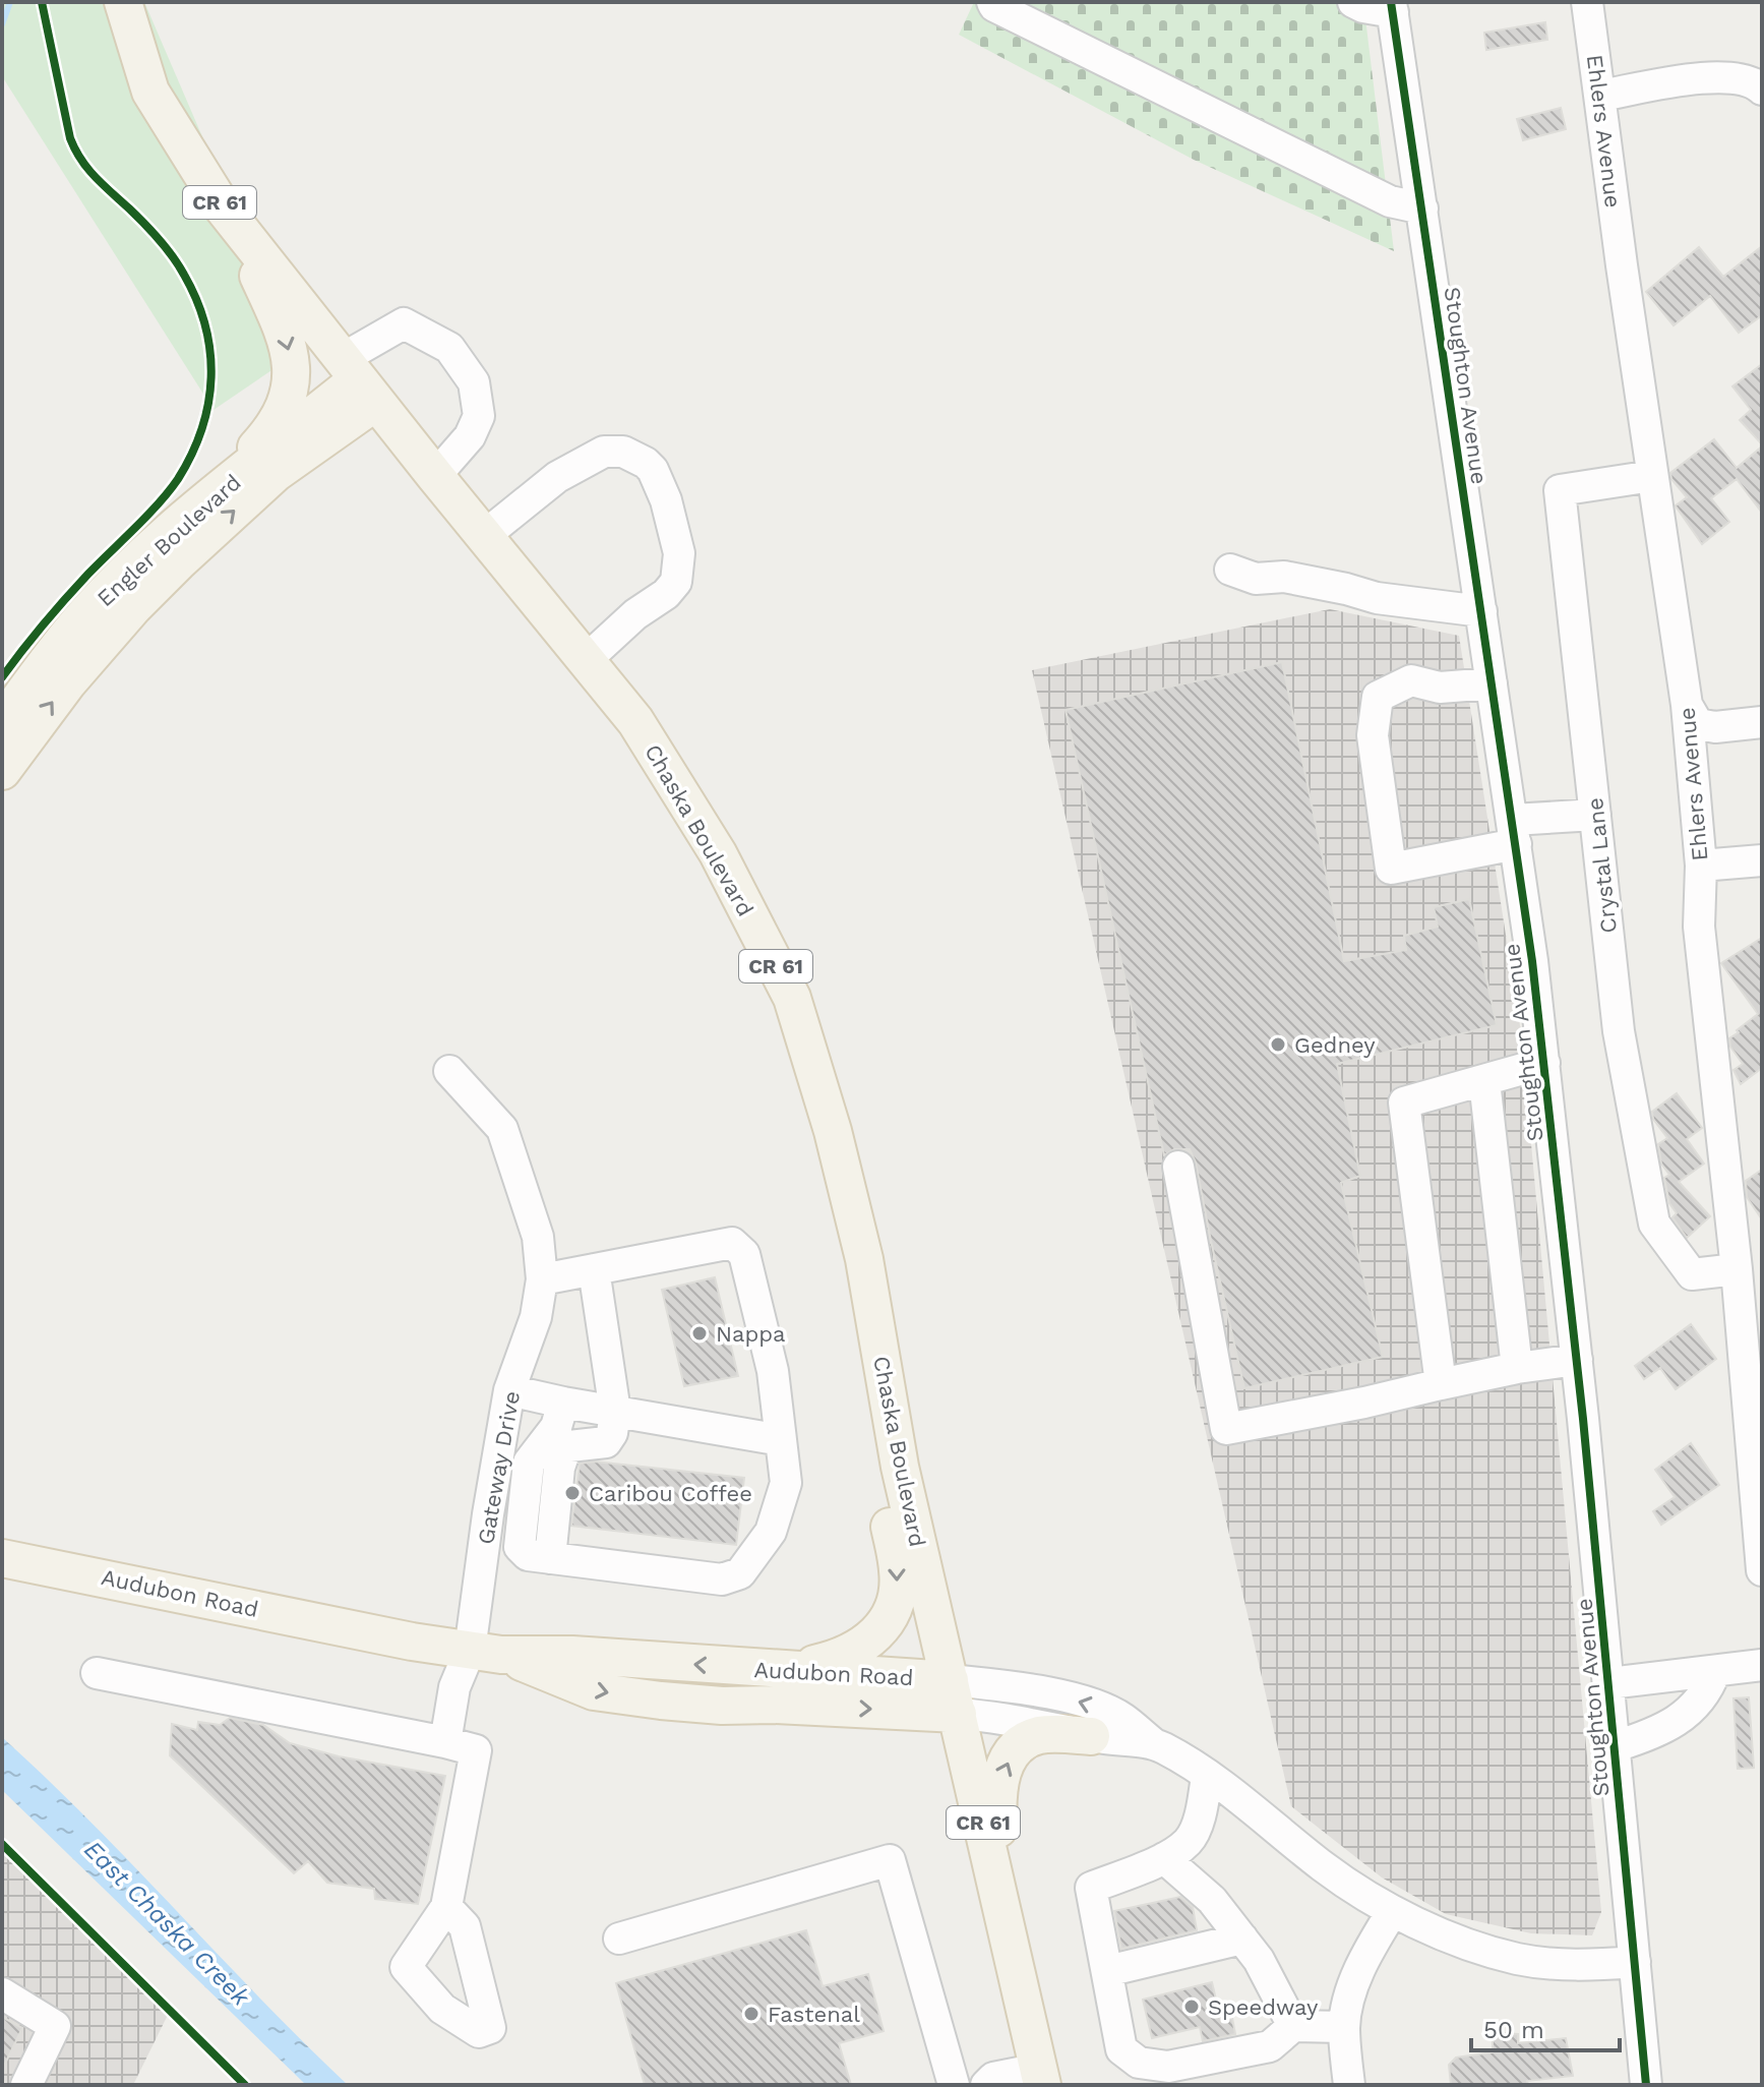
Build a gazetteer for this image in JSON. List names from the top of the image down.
{
  "streets": {
    "main road": [
      "CR 61",
      "Engler Boulevard",
      "Chaska Boulevard",
      "Audubon Road"
    ],
    "street": [
      "Ehlers Avenue",
      "Stoughton Avenue",
      "Crystal Lane",
      "Gateway Drive"
    ]
  },
  "crossings": [
    ["Ehlers Avenue", "Crystal Lane"],
    ["Stoughton Avenue", "Audubon Road"],
    ["Engler Boulevard", "Chaska Boulevard"],
    ["Chaska Boulevard", "Audubon Road"],
    ["Gateway Drive", "Audubon Road"]
  ],
  "water": ["East Chaska Creek"],
  "places": [
    "Gedney",
    "Nappa",
    "Caribou Coffee",
    "Speedway",
    "Fastenal"
  ],
  "scale_bar": "50 m"
}
